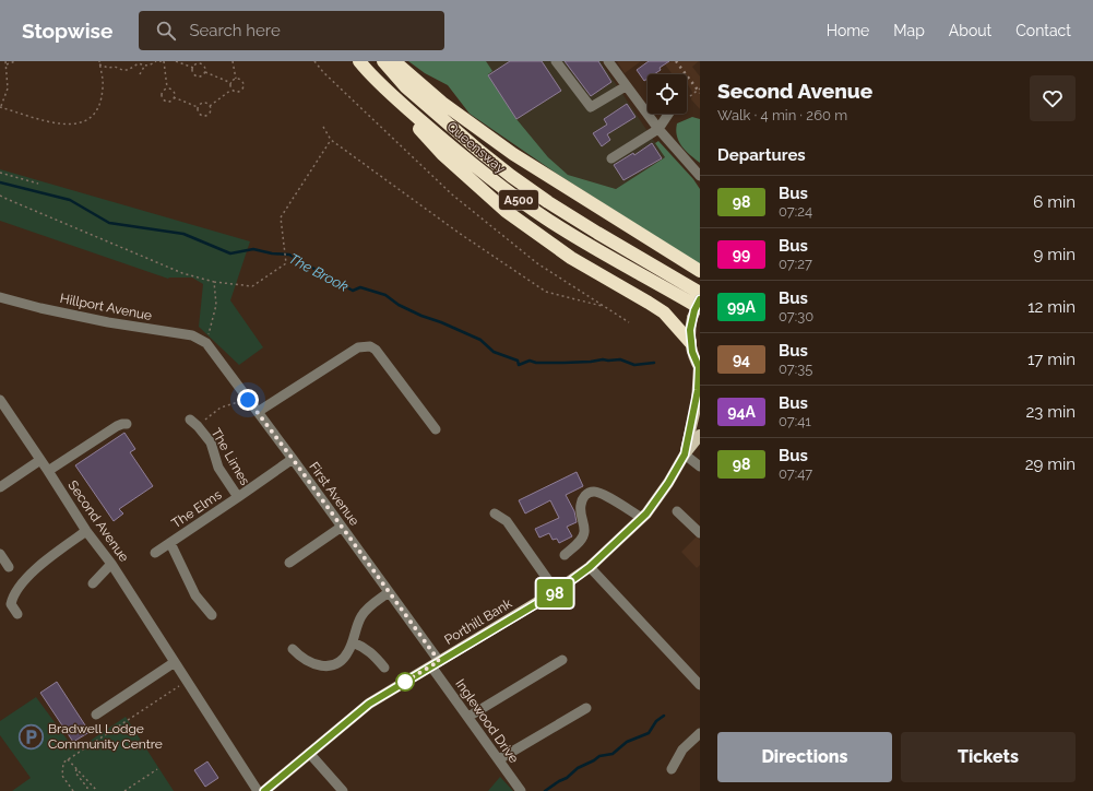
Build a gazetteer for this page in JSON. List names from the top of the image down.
{
  "streets": {
    "highway": ["Queensway", "A500"],
    "main road": ["Porthill Bank"],
    "street": [
      "Hillport Avenue",
      "The Limes",
      "First Avenue",
      "The Elms",
      "Second Avenue",
      "Inglewood Drive"
    ]
  },
  "crossings": [
    ["Hillport Avenue", "First Avenue"],
    ["The Limes", "First Avenue"],
    ["The Limes", "The Elms"],
    ["First Avenue", "Porthill Bank"],
    ["First Avenue", "Inglewood Drive"],
    ["Porthill Bank", "Inglewood Drive"]
  ],
  "water": ["The Brook"],
  "places": {
    "parking": ["Bradwell Lodge Community Centre"]
  },
  "lines": ["bus line 98"],
  "page": {
    "header": "Stopwise",
    "search": "Search here",
    "nav": [
      "Home",
      "Map",
      "About",
      "Contact"
    ],
    "on_map": "98",
    "heading": [
      ["Second Avenue", "Walk · 4 min · 260 m"],
      "Departures"
    ],
    "list": [
      {
        "mark": "98",
        "name": "Bus",
        "note": "07:24",
        "value": "6 min"
      },
      {
        "mark": "99",
        "name": "Bus",
        "note": "07:27",
        "value": "9 min"
      },
      {
        "mark": "99A",
        "name": "Bus",
        "note": "07:30",
        "value": "12 min"
      },
      {
        "mark": "94",
        "name": "Bus",
        "note": "07:35",
        "value": "17 min"
      },
      {
        "mark": "94A",
        "name": "Bus",
        "note": "07:41",
        "value": "23 min"
      },
      {
        "mark": "98",
        "name": "Bus",
        "note": "07:47",
        "value": "29 min"
      }
    ],
    "buttons": ["Directions", "Tickets"]
  }
}
